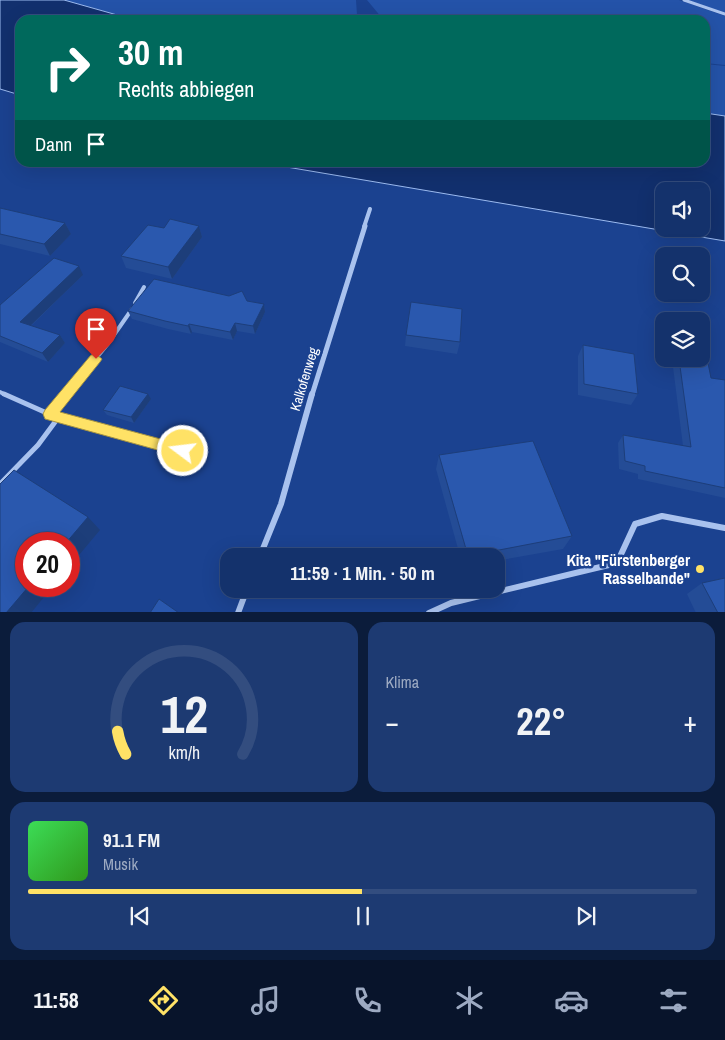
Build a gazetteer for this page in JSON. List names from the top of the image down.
{
  "streets": {
    "street": ["Kalkofenweg"]
  },
  "places": ["Kita \"Fürstenberger Rasselbande\""],
  "page": {
    "turn": ["30 m", "Rechts abbiegen"],
    "then": "Dann",
    "limit": "20",
    "trip": "11:59 · 1 Min. · 50 m",
    "tile": "Klima",
    "heat": ["−", "22°", "+"],
    "song": ["91.1 FM", "Musik"],
    "tabs": "11:58",
    "gauge": ["12", "km/h"]
  }
}
